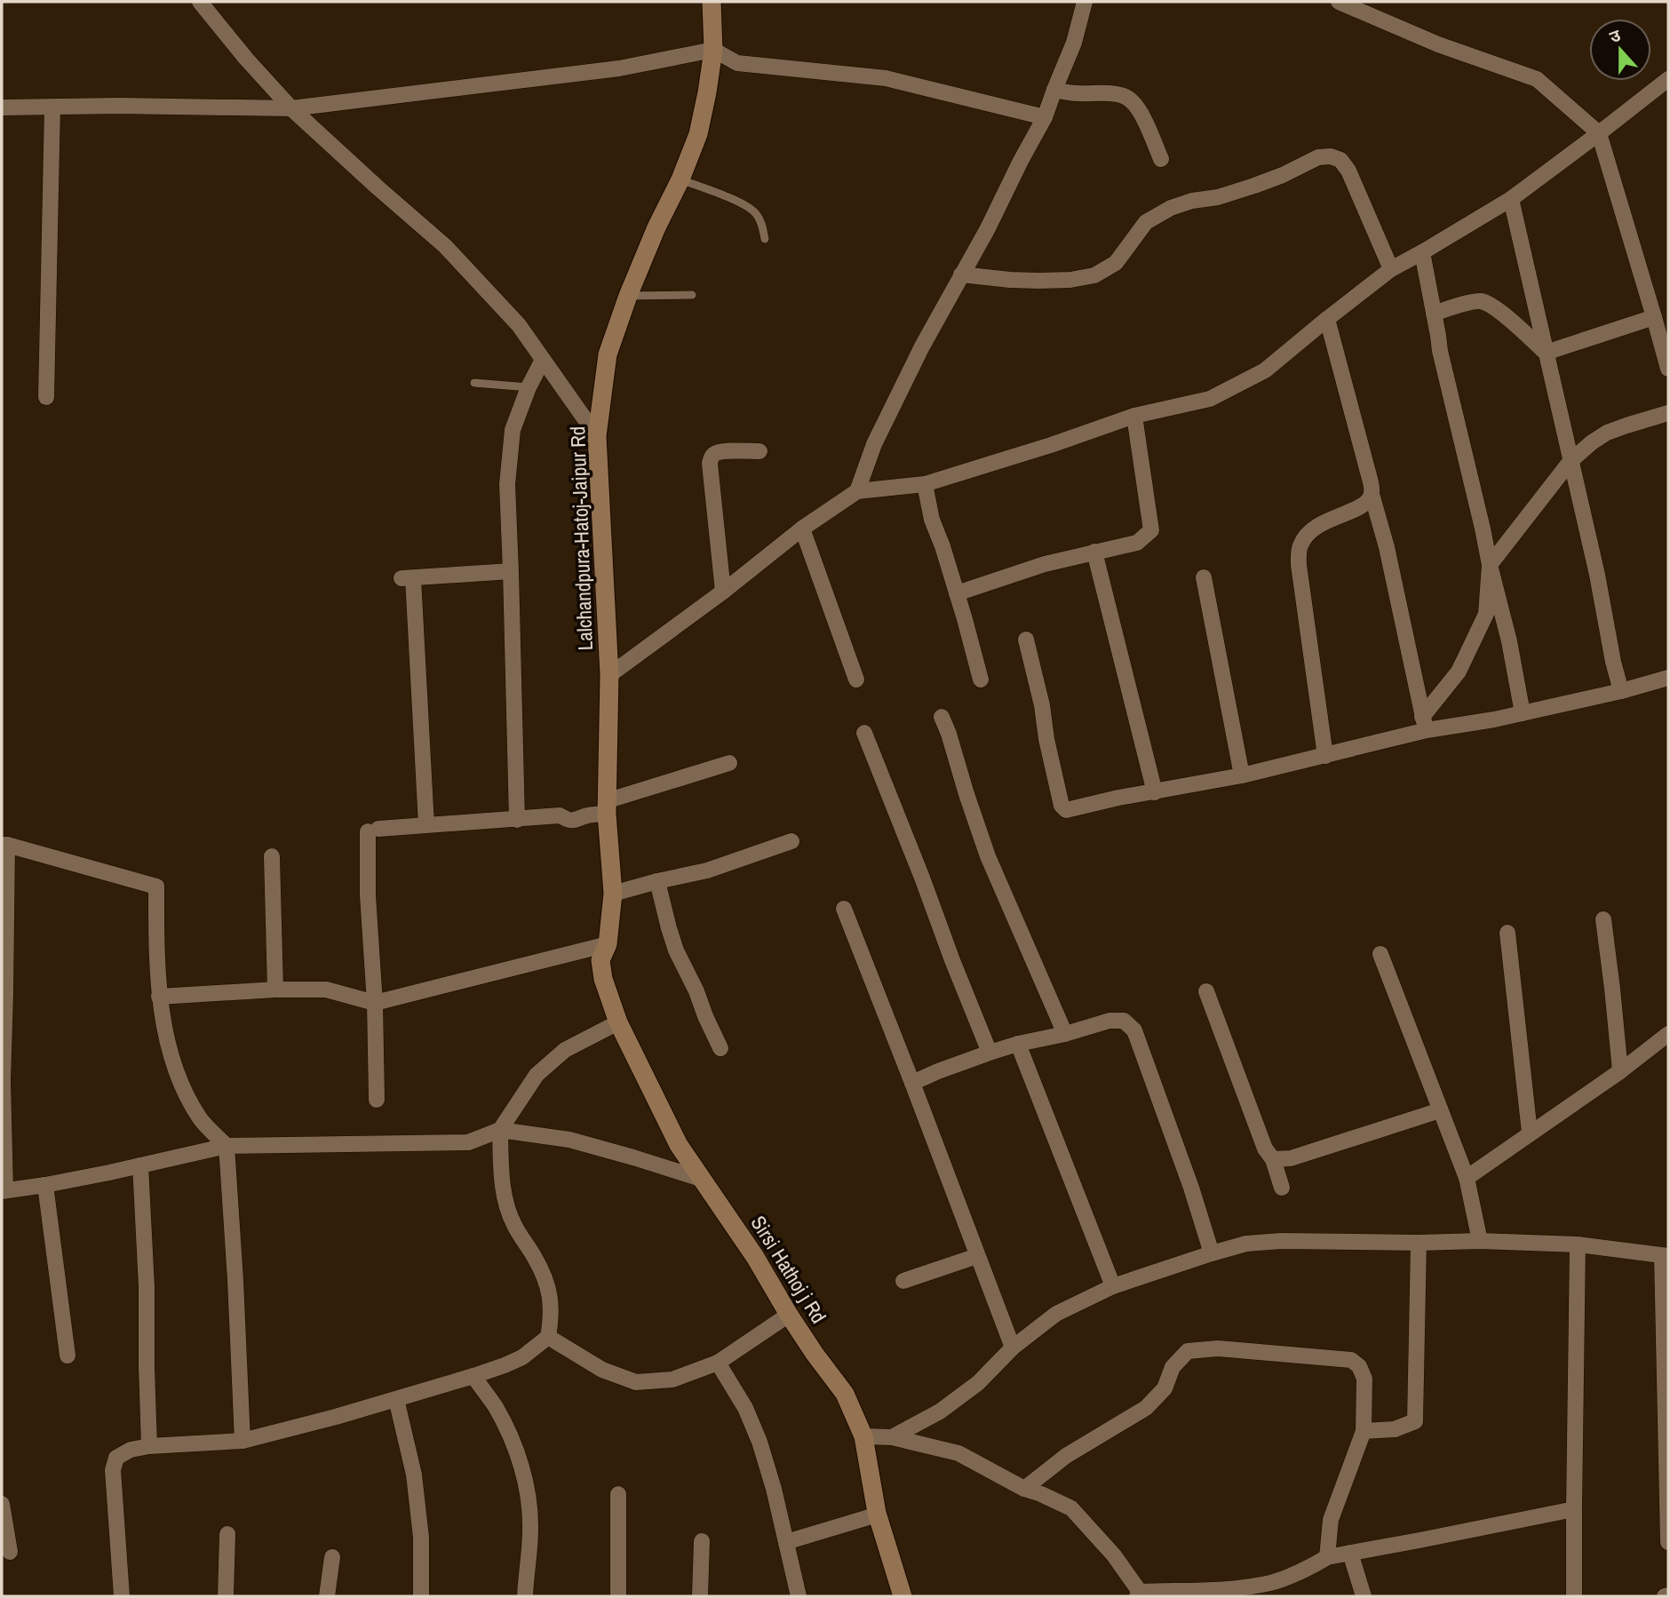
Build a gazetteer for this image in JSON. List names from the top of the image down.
{
  "streets": {
    "street": ["Lalchandpura-Hatoj-Jaipur Rd", "Sirsi Hathoj j Rd"]
  },
  "crossings": [
    ["Lalchandpura-Hatoj-Jaipur Rd", "Sirsi Hathoj j Rd"]
  ],
  "north": "top"
}
